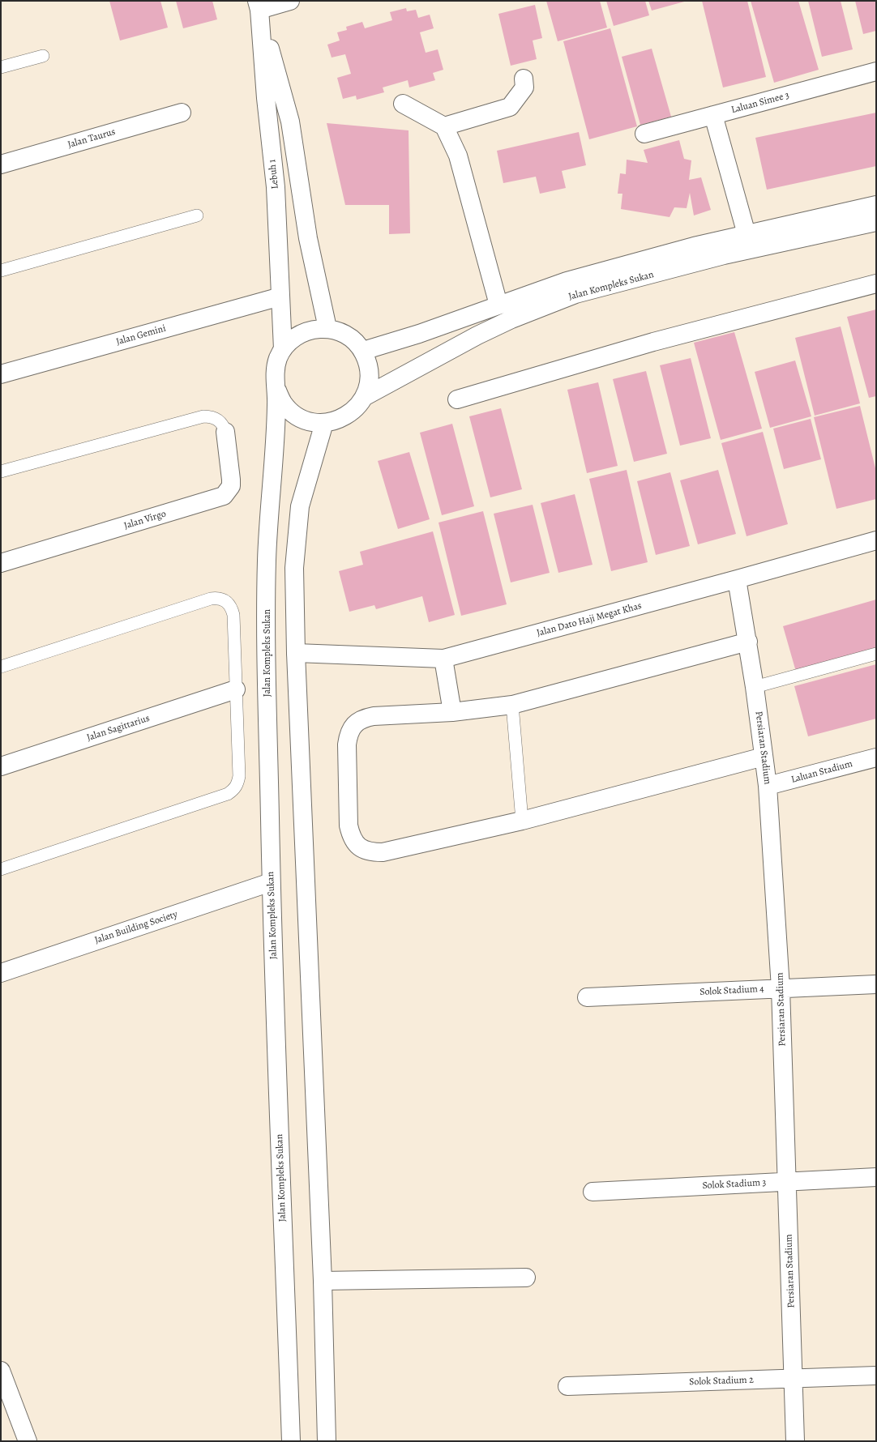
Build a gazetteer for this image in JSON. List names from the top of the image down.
{
  "streets": {
    "street": [
      "Laluan Simee 3",
      "Jalan Taurus",
      "Lebuh 1",
      "Jalan Kompleks Sukan",
      "Jalan Gemini",
      "Jalan Virgo",
      "Jalan Dato Haji Megat Khas",
      "Jalan Sagittarius",
      "Persiaran Stadium",
      "Laluan Stadium",
      "Jalan Building Society",
      "Solok Stadium 4",
      "Solok Stadium 3",
      "Solok Stadium 2"
    ]
  },
  "crossings": [
    ["Lebuh 1", "Jalan Kompleks Sukan"],
    ["Lebuh 1", "Jalan Gemini"],
    ["Jalan Kompleks Sukan", "Jalan Building Society"],
    ["Jalan Dato Haji Megat Khas", "Persiaran Stadium"],
    ["Persiaran Stadium", "Laluan Stadium"],
    ["Persiaran Stadium", "Solok Stadium 4"],
    ["Persiaran Stadium", "Solok Stadium 3"],
    ["Persiaran Stadium", "Solok Stadium 2"]
  ]
}
